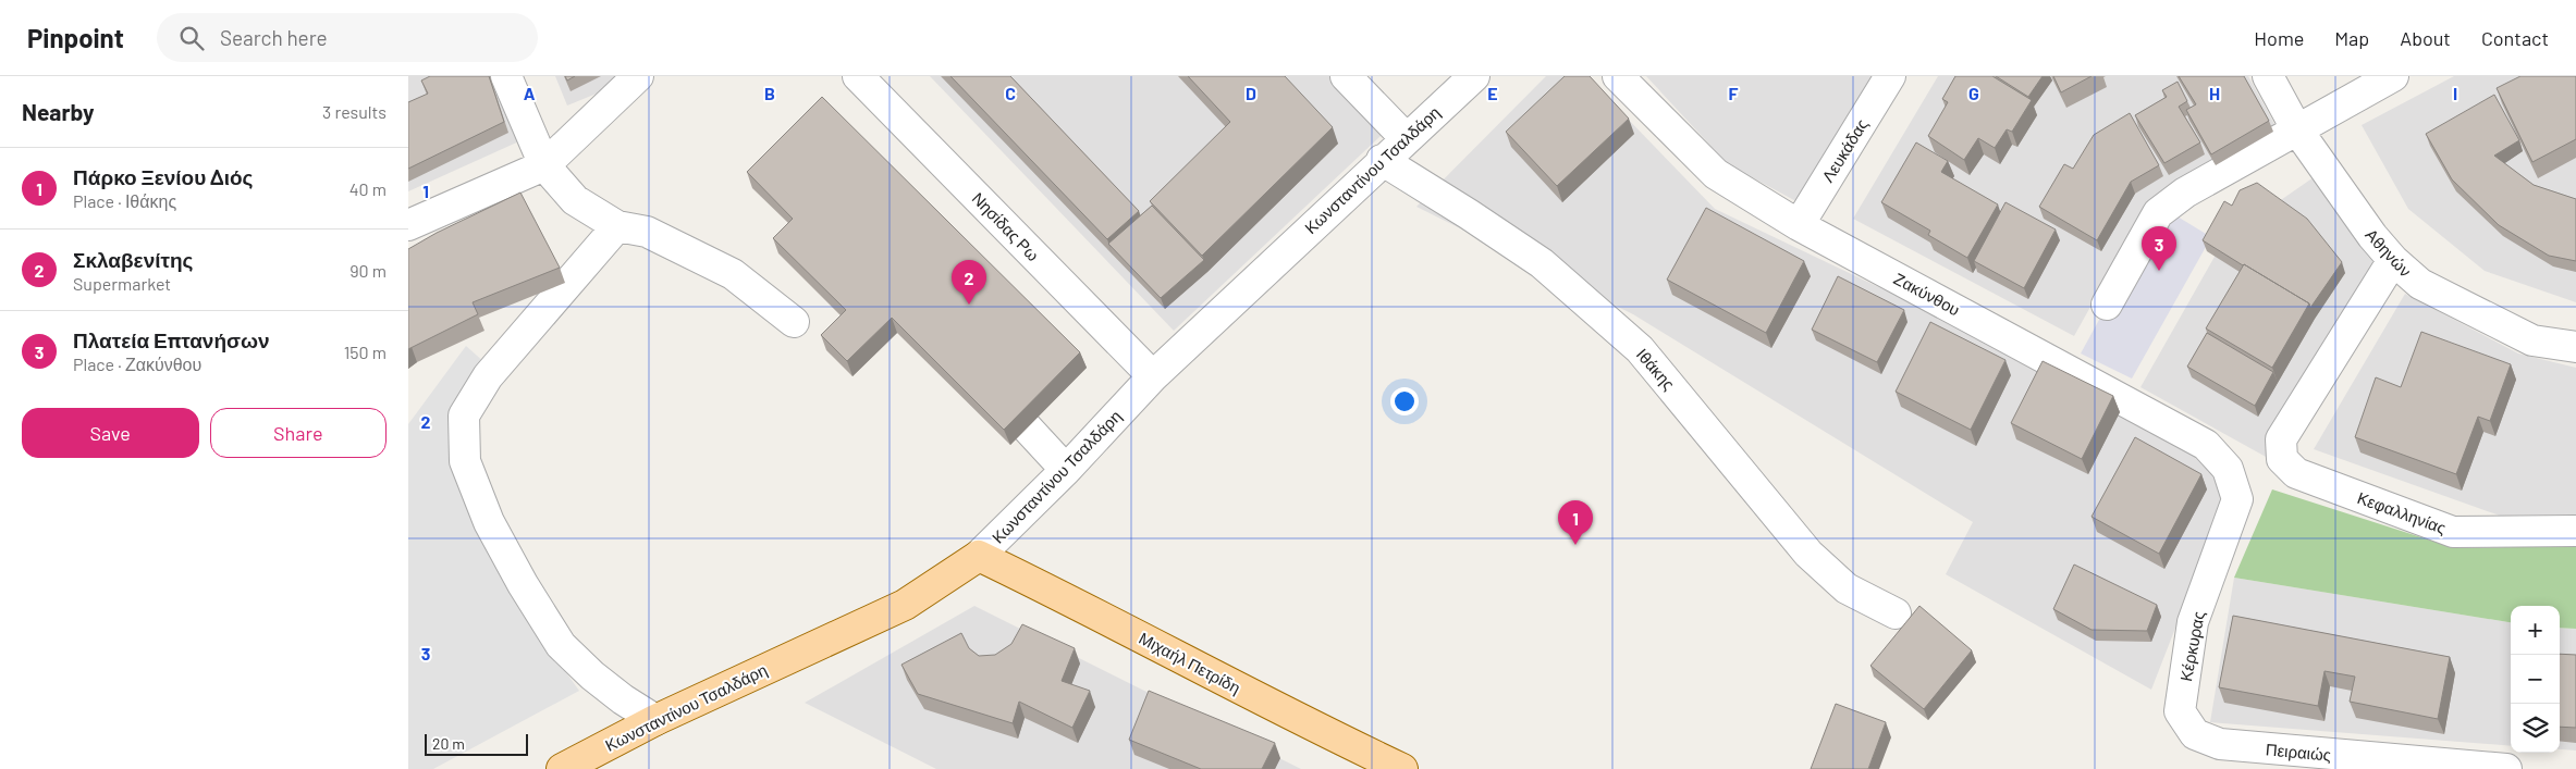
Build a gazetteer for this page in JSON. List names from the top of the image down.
{
  "streets": {
    "main road": ["Κωνσταντίνου Τσαλδάρη", "Μιχαήλ Πετρίδη"],
    "street": [
      "Λευκάδας",
      "Νησίδας Ρω",
      "Αθηνών",
      "Ζακύνθου",
      "Ιθάκης",
      "Κεφαλληνίας",
      "Κέρκυρας",
      "Πειραιώς"
    ]
  },
  "crossings": [
    ["Λευκάδας", "Ζακύνθου"],
    ["Κωνσταντίνου Τσαλδάρη", "Νησίδας Ρω"],
    ["Κωνσταντίνου Τσαλδάρη", "Ιθάκης"],
    ["Κωνσταντίνου Τσαλδάρη", "Μιχαήλ Πετρίδη"],
    ["Αθηνών", "Κεφαλληνίας"],
    ["Ζακύνθου", "Κέρκυρας"],
    ["Κέρκυρας", "Πειραιώς"]
  ],
  "scale_bar": "20 m",
  "page": {
    "header": "Pinpoint",
    "search": "Search here",
    "nav": [
      "Home",
      "Map",
      "About",
      "Contact"
    ],
    "heading": ["Nearby", "3 results"],
    "list": [
      {
        "mark": "1",
        "name": "Πάρκο Ξενίου Διός",
        "note": "Place · Ιθάκης",
        "value": "40 m"
      },
      {
        "mark": "2",
        "name": "Σκλαβενίτης",
        "note": "Supermarket",
        "value": "90 m"
      },
      {
        "mark": "3",
        "name": "Πλατεία Επτανήσων",
        "note": "Place · Ζακύνθου",
        "value": "150 m"
      }
    ],
    "pins": ["3", "2", "1"],
    "buttons": ["Save", "Share"],
    "map_buttons": ["+", "−"],
    "scale": "20 m"
  },
  "grid": {
    "columns": [
      "A",
      "B",
      "C",
      "D",
      "E",
      "F",
      "G",
      "H",
      "I"
    ],
    "rows": ["1", "2", "3"]
  }
}
